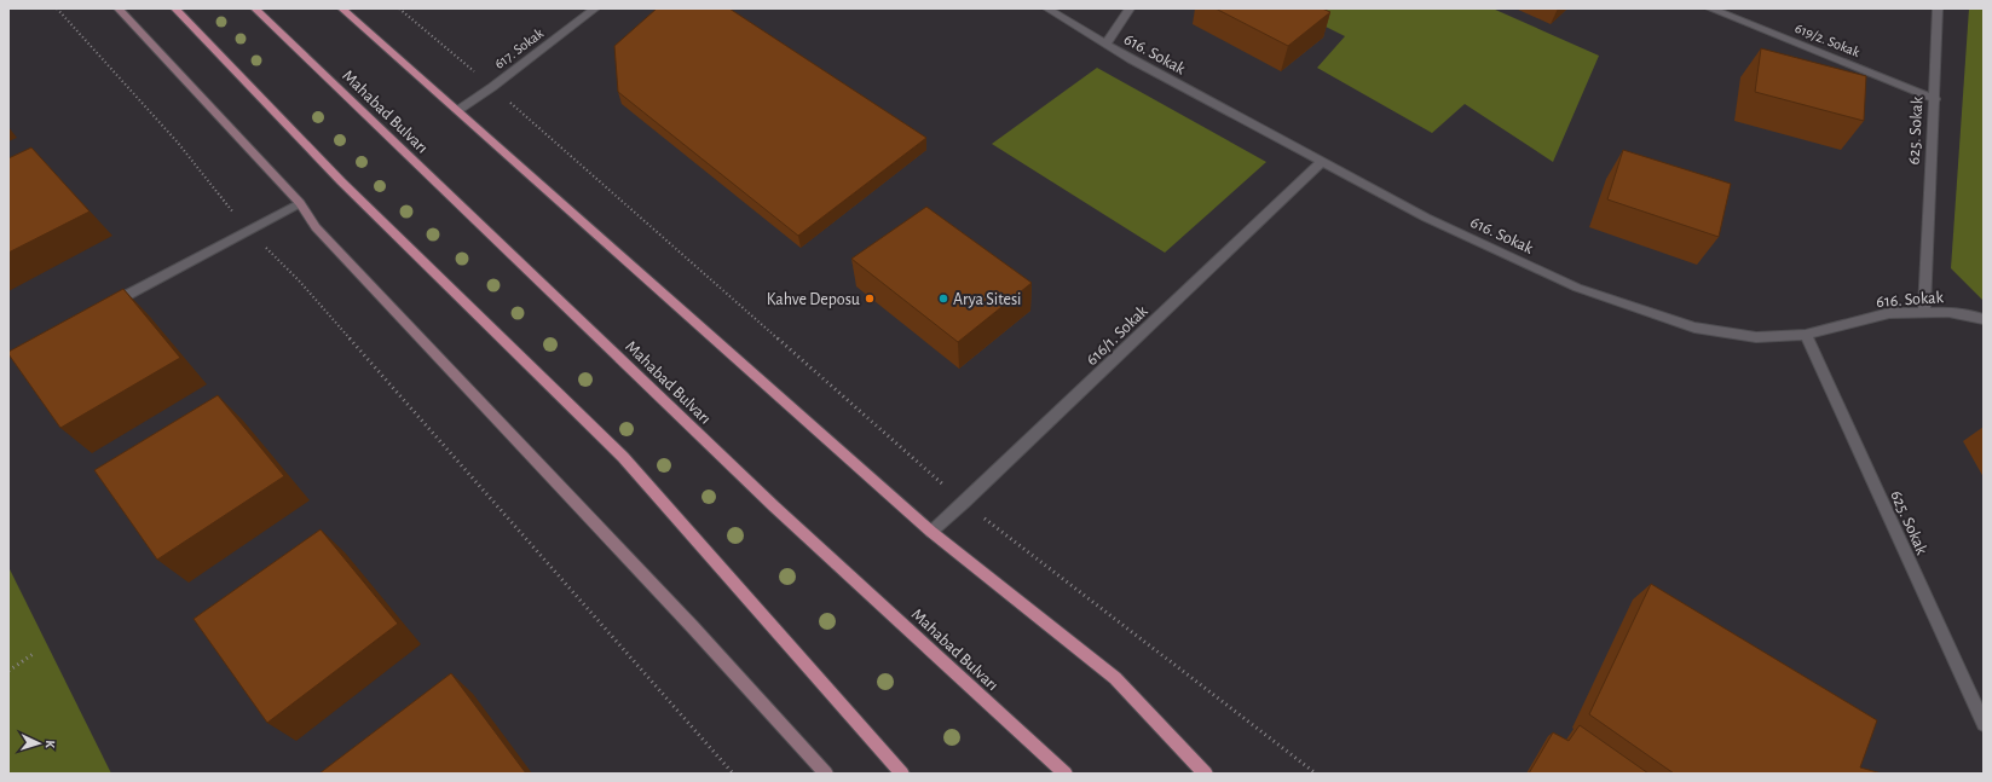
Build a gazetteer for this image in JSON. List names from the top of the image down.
{
  "streets": {
    "main road": ["Mahabad Bulvarı"],
    "street": [
      "619/2. Sokak",
      "617. Sokak",
      "616. Sokak",
      "625. Sokak",
      "616/1. Sokak"
    ]
  },
  "crossings": [
    ["619/2. Sokak", "625. Sokak"],
    ["616. Sokak", "625. Sokak"],
    ["616. Sokak", "616/1. Sokak"]
  ],
  "places": ["Kahve Deposu", "Arya Sitesi"],
  "north": "right"
}
